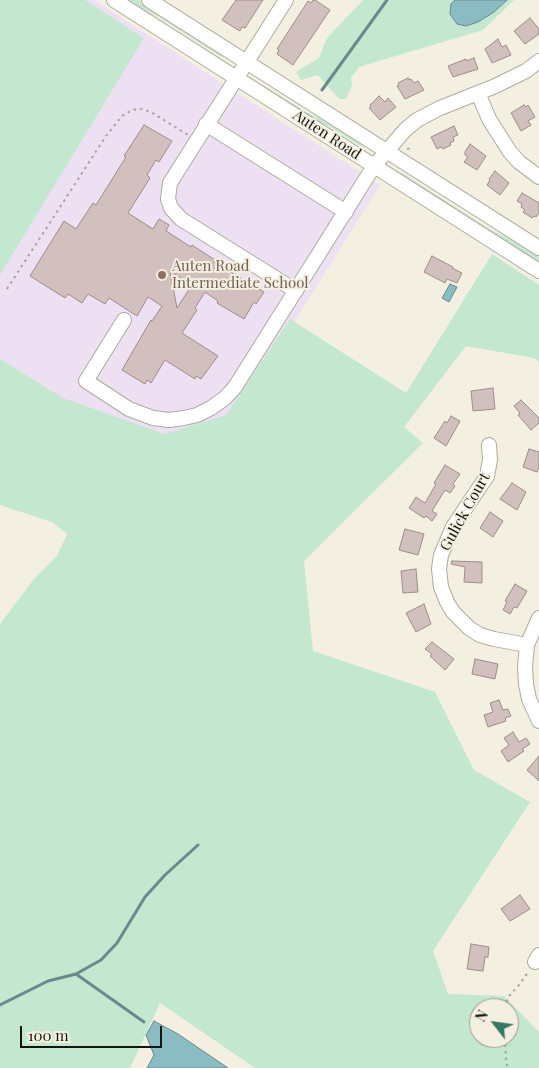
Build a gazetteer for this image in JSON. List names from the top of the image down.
{
  "streets": {
    "street": ["Auten Road", "Gulick Court"]
  },
  "places": ["Auten Road Intermediate School"],
  "scale_bar": "100 m",
  "north": "top left"
}
